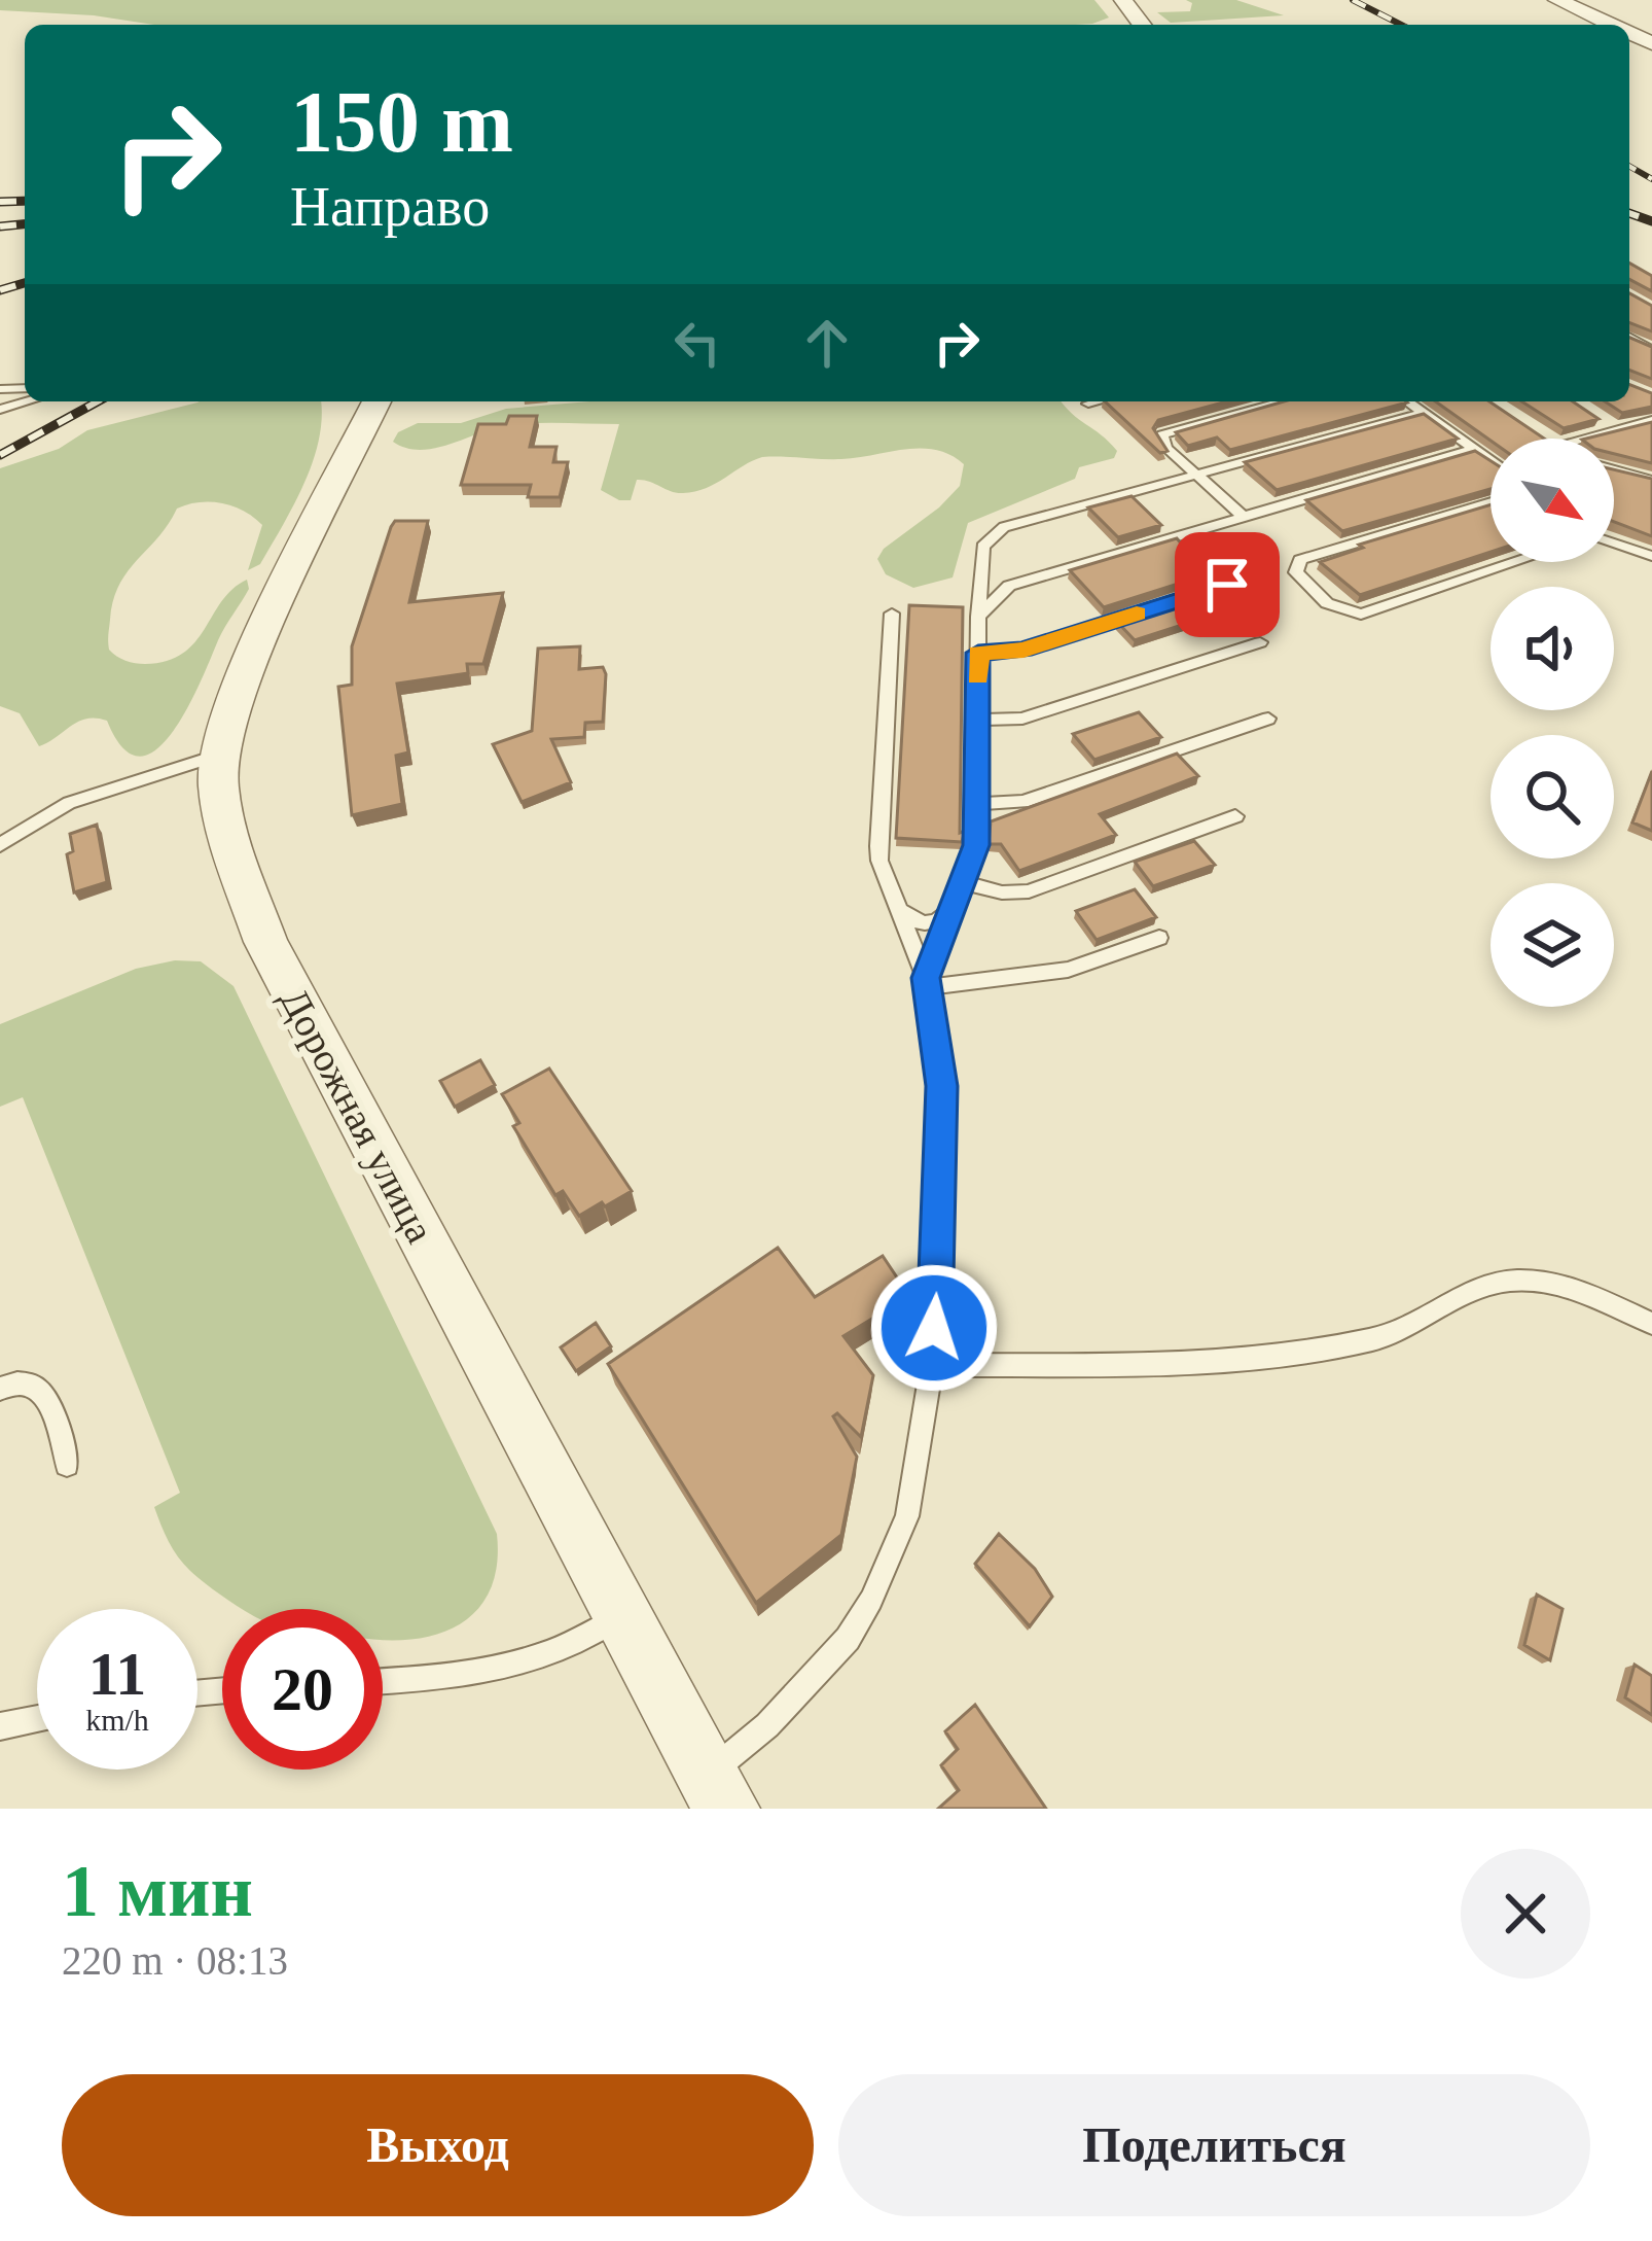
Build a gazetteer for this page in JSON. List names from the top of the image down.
{
  "streets": {
    "street": ["Дорожная улица"]
  },
  "north": "bottom right",
  "page": {
    "turn": ["150 m", "Направо"],
    "speed": "11 km/h",
    "limit": "20",
    "heading": ["1 мин", "220 m · 08:13"],
    "buttons": ["Выход", "Поделиться"]
  }
}
